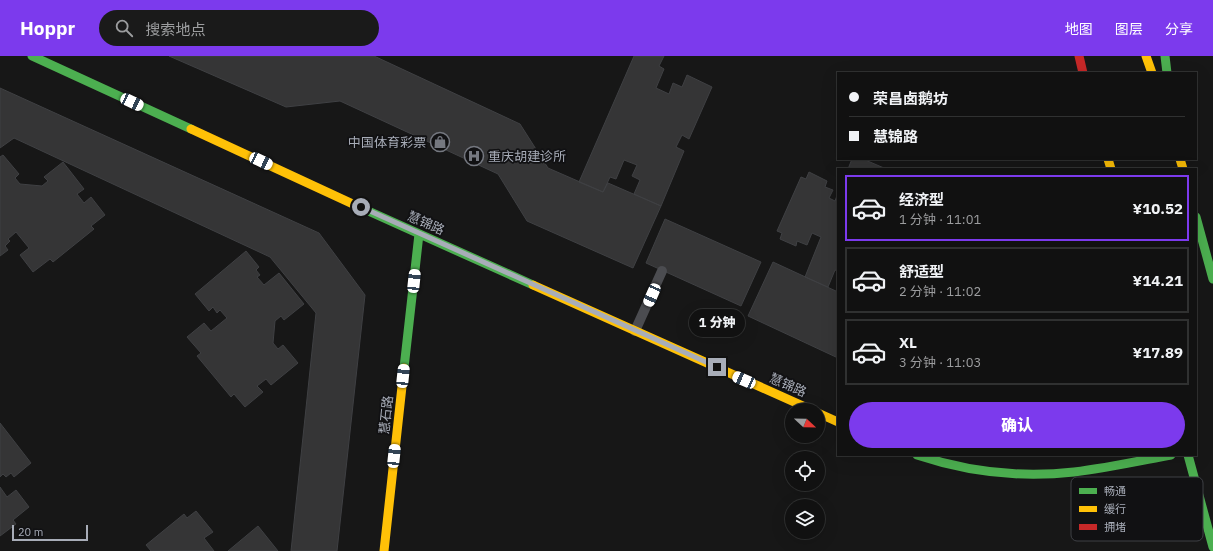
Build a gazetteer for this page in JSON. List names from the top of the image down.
{
  "streets": {
    "street": ["慧锦路", "慧石路"]
  },
  "crossings": [
    ["慧锦路", "慧石路"]
  ],
  "places": {
    "shop": ["中国体育彩票"],
    "hospital": ["重庆胡建诊所"]
  },
  "legend": ["畅通", "缓行", "拥堵"],
  "scale_bar": "20 m",
  "north": "right",
  "page": {
    "header": "Hoppr",
    "search": "搜索地点",
    "nav": ["地图", "图层", "分享"],
    "banner": ["荣昌卤鹅坊", "慧锦路"],
    "list": [
      {
        "name": "经济型",
        "note": "1 分钟 · 11:01",
        "value": "¥10.52"
      },
      {
        "name": "舒适型",
        "note": "2 分钟 · 11:02",
        "value": "¥14.21"
      },
      {
        "name": "XL",
        "note": "3 分钟 · 11:03",
        "value": "¥17.89"
      }
    ],
    "bubble": "1 分钟",
    "buttons": "确认",
    "scale": "20 m"
  }
}
